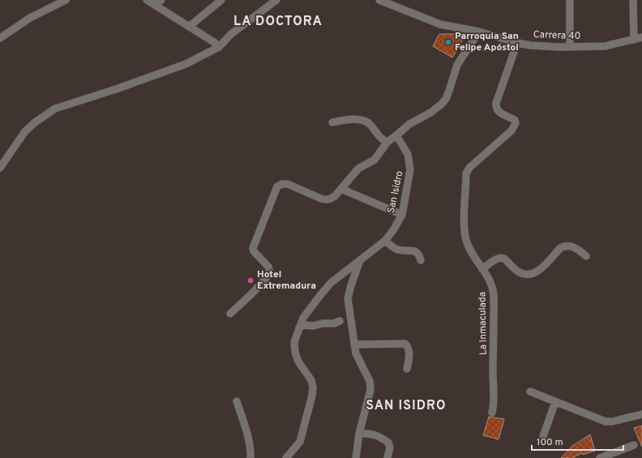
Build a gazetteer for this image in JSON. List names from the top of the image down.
{
  "streets": {
    "street": ["Carrera 40", "San Isidro", "La Inmaculada"]
  },
  "crossings": [
    ["Carrera 40", "La Inmaculada"]
  ],
  "districts": ["LA DOCTORA", "SAN ISIDRO"],
  "places": ["Parroquia San Felipe Apóstol", "Hotel Extremadura"],
  "scale_bar": "100 m"
}
